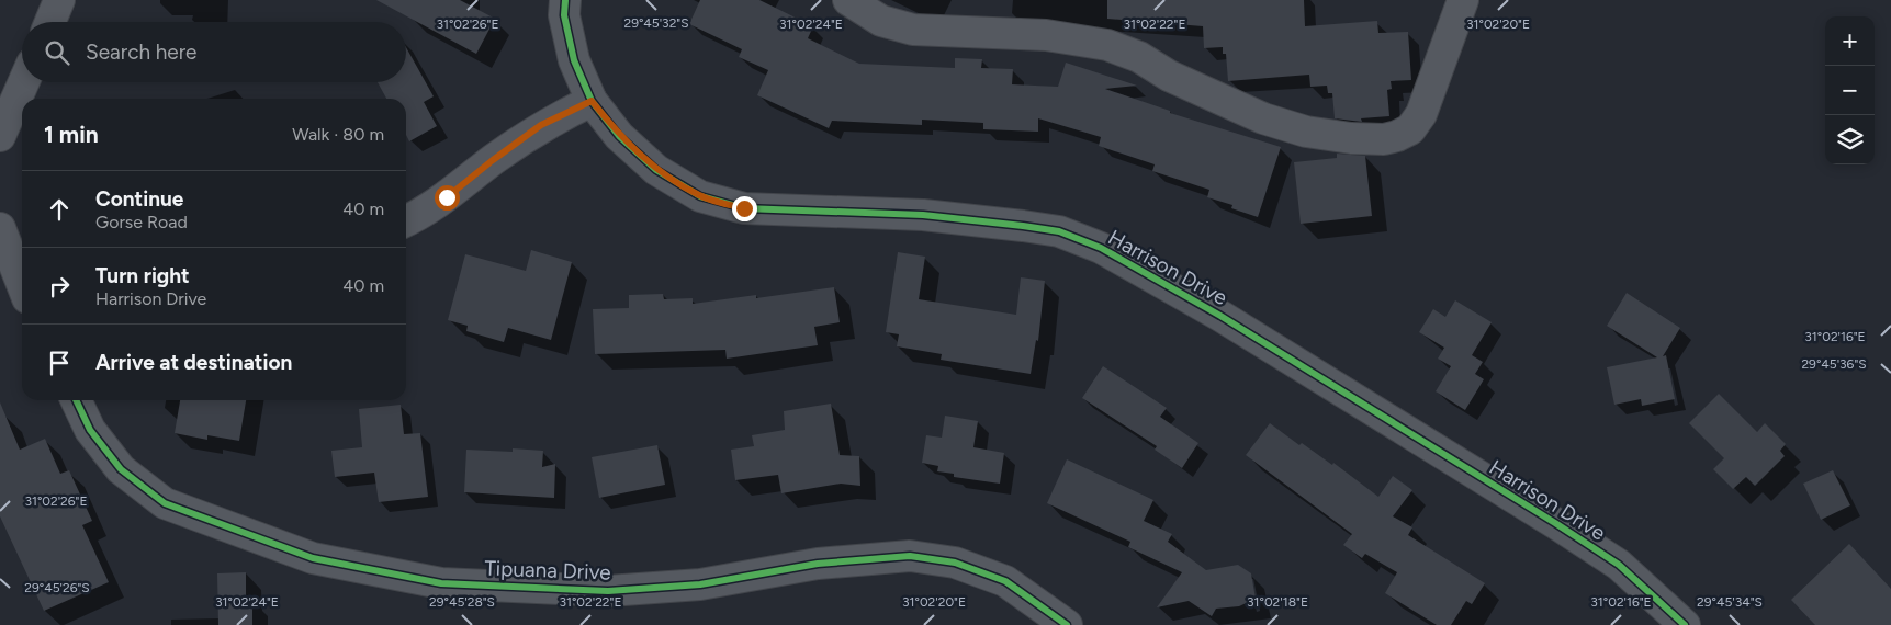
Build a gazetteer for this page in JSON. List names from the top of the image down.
{
  "streets": {
    "street": ["Harrison Drive", "Tipuana Drive"]
  },
  "page": {
    "map_buttons": ["+", "−"],
    "search": "Search here",
    "heading": ["1 min", "Walk · 80 m"],
    "list": [
      ["Continue", "Gorse Road", "40 m"],
      ["Turn right", "Harrison Drive", "40 m"],
      "Arrive at destination"
    ]
  },
  "coordinates": [
    "29°45'32\"S",
    "31°02'26\"E",
    "31°02'24\"E",
    "31°02'22\"E",
    "31°02'20\"E",
    "31°02'16\"E",
    "29°45'36\"S",
    "29°45'26\"S",
    "31°02'18\"E",
    "29°45'28\"S",
    "29°45'34\"S"
  ]
}
